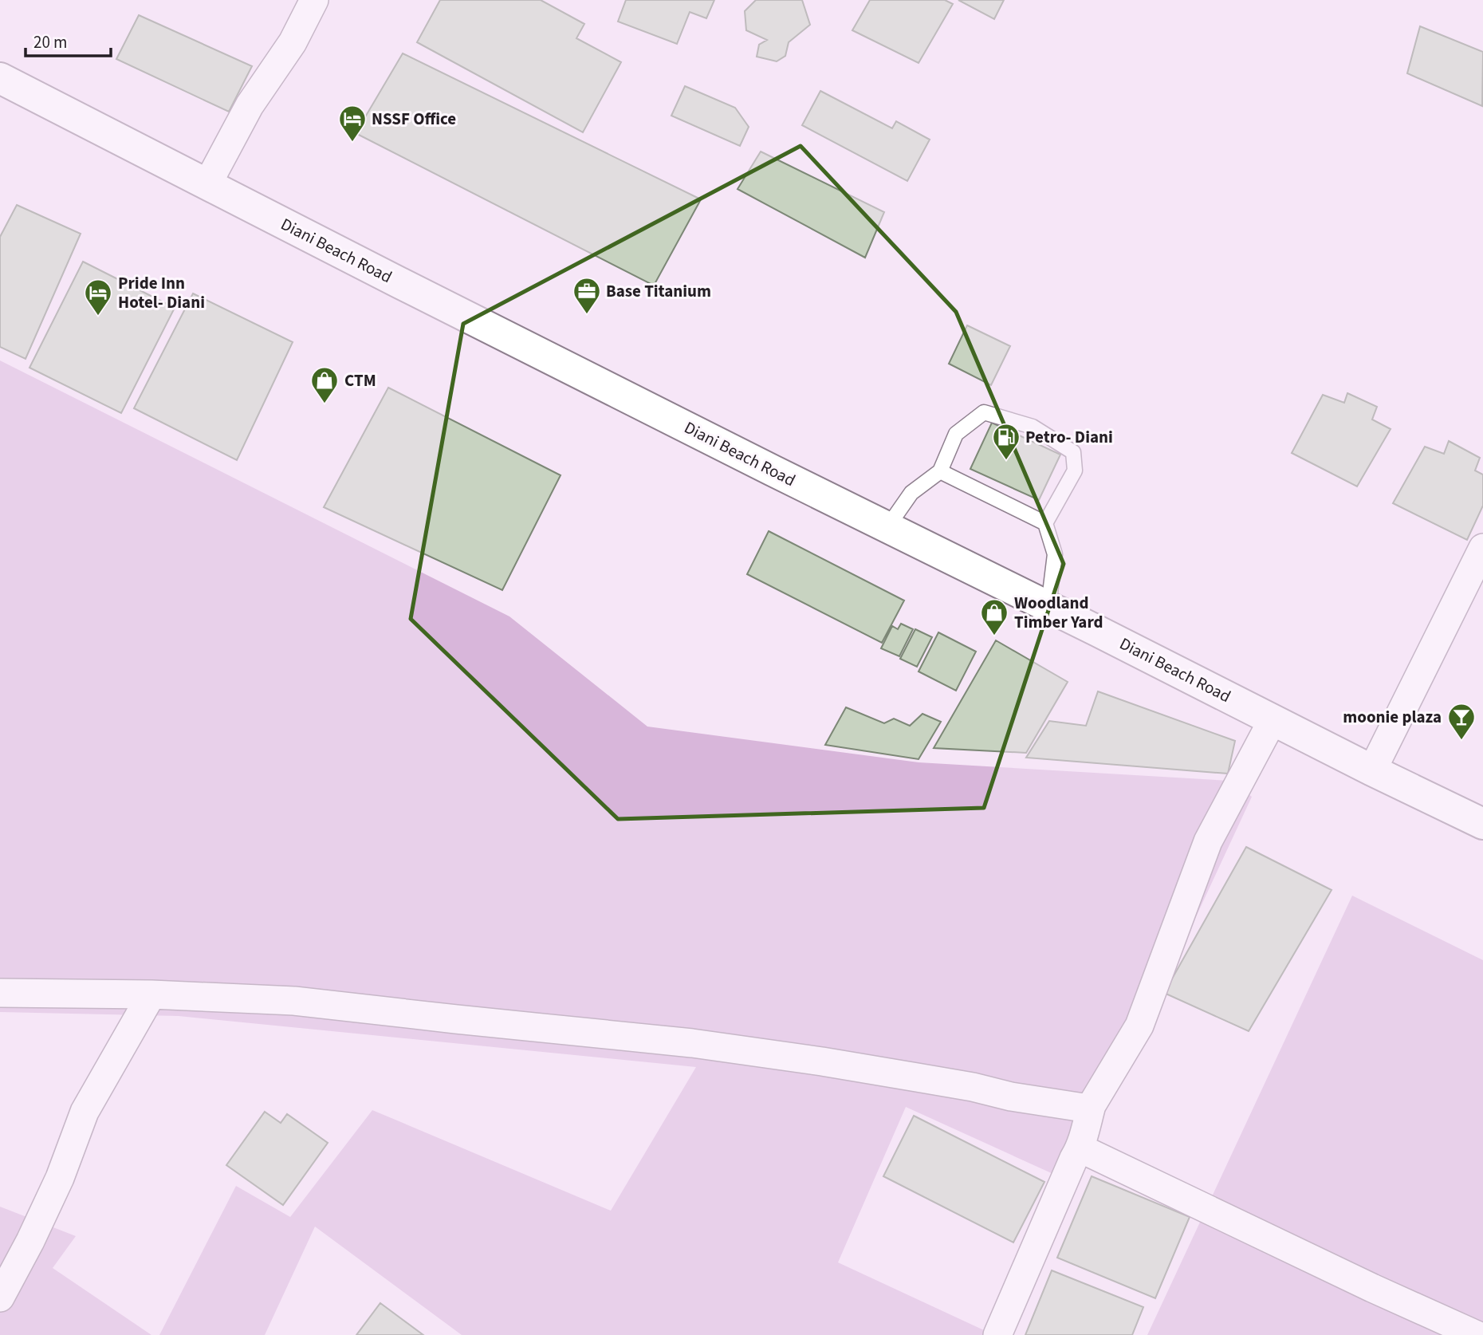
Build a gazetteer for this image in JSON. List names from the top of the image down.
{
  "streets": {
    "main road": ["Diani Beach Road"]
  },
  "places": {
    "hotel": ["NSSF Office", "Pride Inn Hotel- Diani"],
    "office": ["Base Titanium"],
    "shop": ["CTM", "Woodland Timber Yard"],
    "fuel station": ["Petro- Diani"],
    "bar": ["moonie plaza"]
  },
  "scale_bar": "20 m"
}
